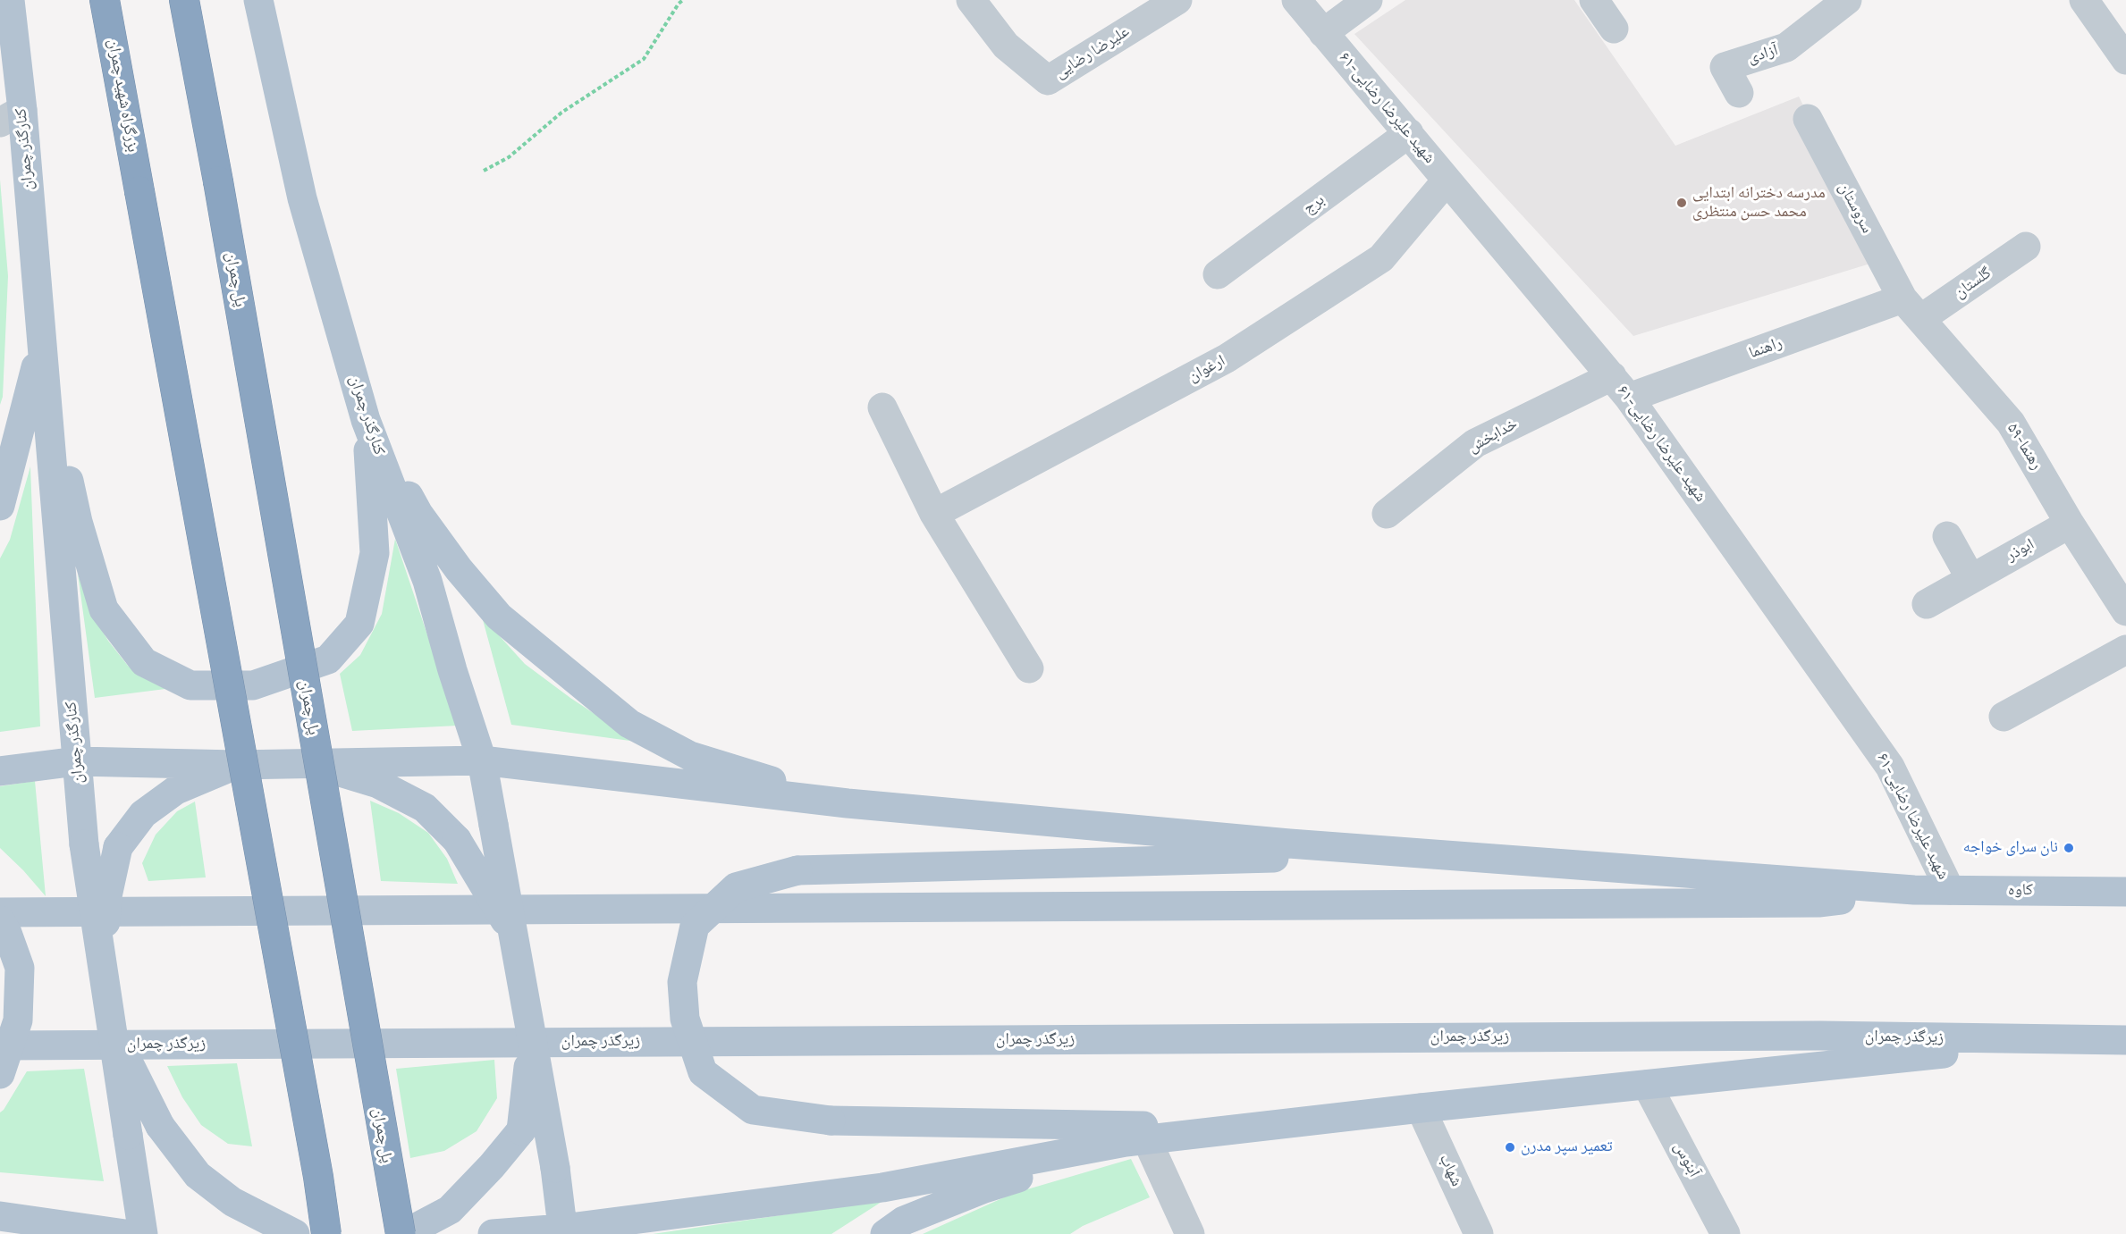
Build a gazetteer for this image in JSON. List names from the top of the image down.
{
  "streets": {
    "highway": ["بزرگراه شهید چمران", "پل چمران"],
    "main road": ["کنارگذر چمران", "کاوه", "زیرگذر چمران"],
    "street": [
      "علیرضا رضایی",
      "آزادی",
      "۶۱-شهید علیرضا رضایی",
      "برج",
      "سروستان",
      "گلستان",
      "راهنما",
      "ارغوان",
      "خدابخش",
      "۵۹-رهنما",
      "ابوذر",
      "آبنوس",
      "شهاب"
    ]
  },
  "crossings": [
    ["۶۱-شهید علیرضا رضایی", "برج"],
    ["۶۱-شهید علیرضا رضایی", "راهنما"],
    ["۶۱-شهید علیرضا رضایی", "ارغوان"],
    ["۶۱-شهید علیرضا رضایی", "خدابخش"],
    ["۶۱-شهید علیرضا رضایی", "کاوه"],
    ["سروستان", "گلستان"],
    ["سروستان", "راهنما"],
    ["سروستان", "۵۹-رهنما"],
    ["گلستان", "راهنما"],
    ["گلستان", "۵۹-رهنما"],
    ["راهنما", "خدابخش"],
    ["راهنما", "۵۹-رهنما"],
    ["۵۹-رهنما", "ابوذر"]
  ],
  "places": ["مدرسه دخترانه ابتدایی محمد حسن منتظری", "نان سرای خواجه", "تعمیر سپر مدرن"]
}
